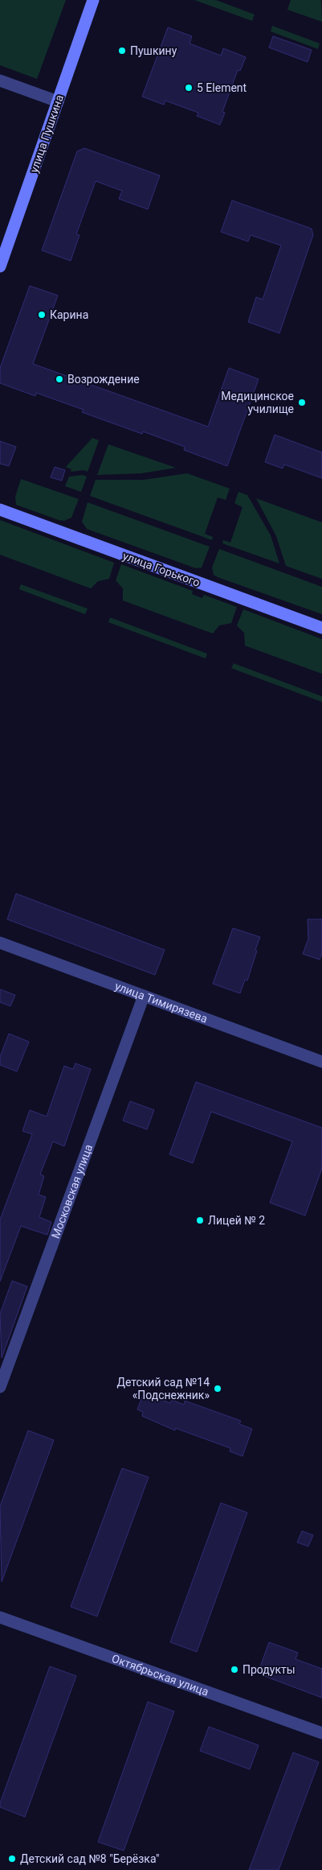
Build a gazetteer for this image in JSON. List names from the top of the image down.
{
  "streets": {
    "main road": ["улица Пушкина", "улица Горького"],
    "street": ["улица Тимирязева", "Московская улица", "Октябрьская улица"]
  },
  "crossings": [
    ["улица Тимирязева", "Московская улица"]
  ],
  "places": [
    "Пушкину",
    "5 Element",
    "Карина",
    "Возрождение",
    "Медицинское училище",
    "Лицей № 2",
    "Детский сад №14 «Подснежник»",
    "Продукты",
    "Детский сад №8 \"Берёзка\""
  ]
}
